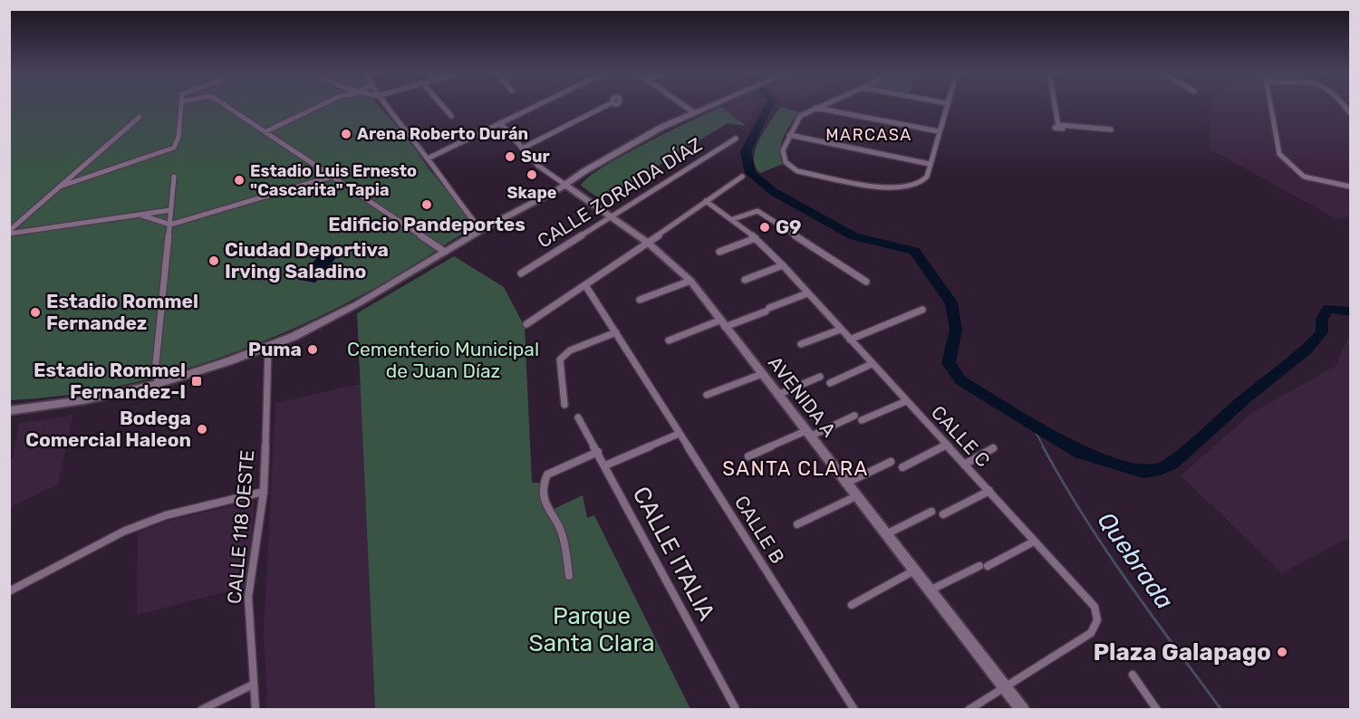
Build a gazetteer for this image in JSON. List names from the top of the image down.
{
  "streets": {
    "main road": ["AVENIDA A"],
    "street": [
      "CALLE ZORAIDA DÍAZ",
      "CALLE C",
      "CALLE 118 OESTE",
      "CALLE B",
      "CALLE ITALIA"
    ]
  },
  "crossings": [
    ["CALLE ZORAIDA DÍAZ", "AVENIDA A"],
    ["AVENIDA A", "CALLE C"]
  ],
  "districts": ["MARCASA", "SANTA CLARA"],
  "water": ["Quebrada"],
  "parks": ["Cementerio Municipal de Juan Díaz", "Parque Santa Clara"],
  "places": {
    "other": [
      "Arena Roberto Durán",
      "Sur",
      "Skape",
      "Estadio Luis Ernesto \"Cascarita\" Tapia",
      "Edificio Pandeportes",
      "G9",
      "Ciudad Deportiva Irving Saladino",
      "Estadio Rommel Fernandez",
      "Puma",
      "Bodega Comercial Haleon",
      "Plaza Galapago"
    ],
    "transit": ["Estadio Rommel Fernandez-I"]
  }
}
